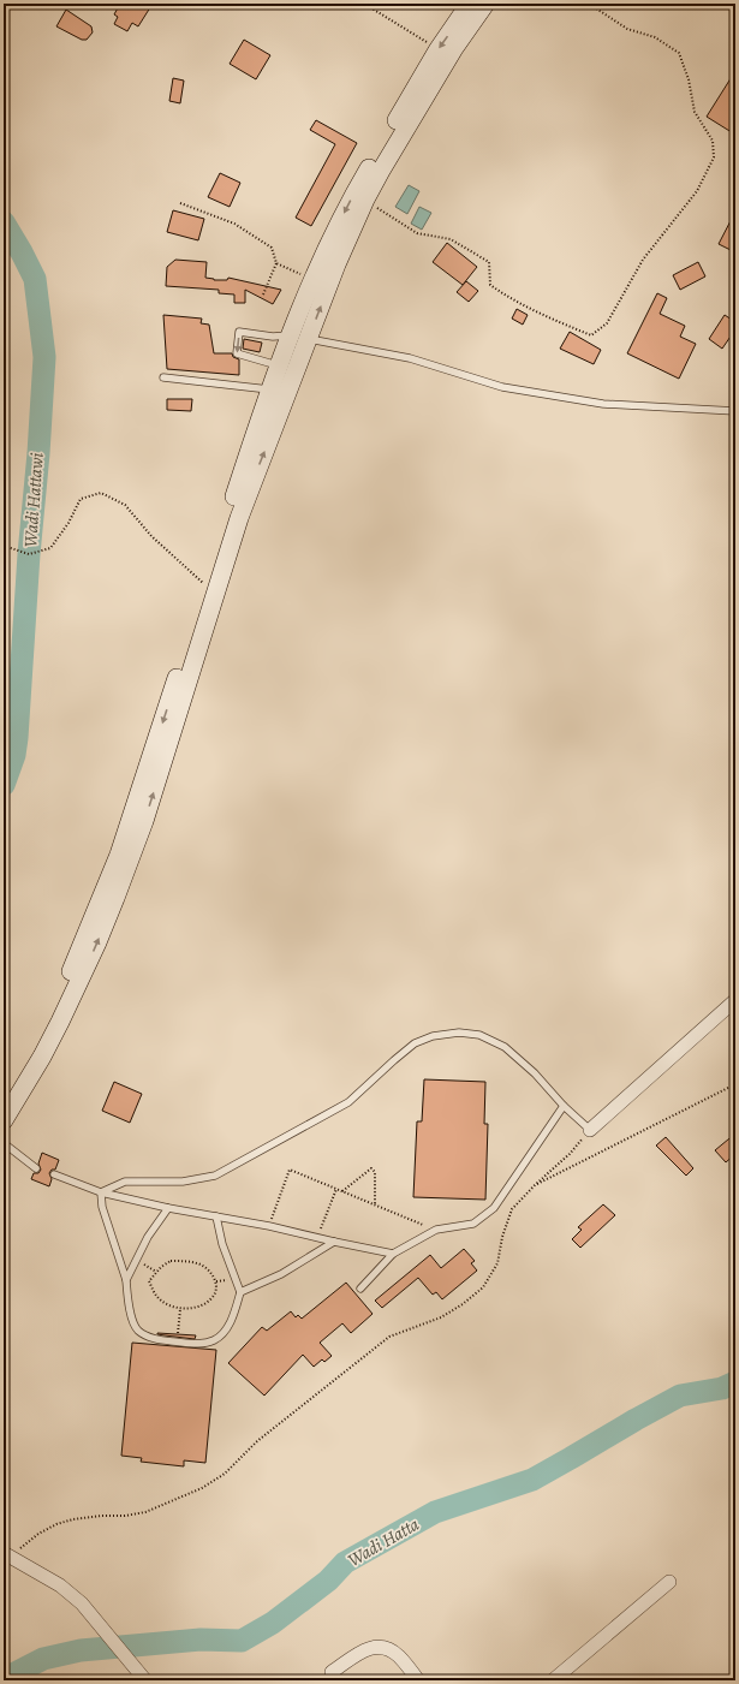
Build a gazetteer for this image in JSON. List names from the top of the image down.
{
  "water": ["Wadi Hattawi", "Wadi Hatta"]
}
